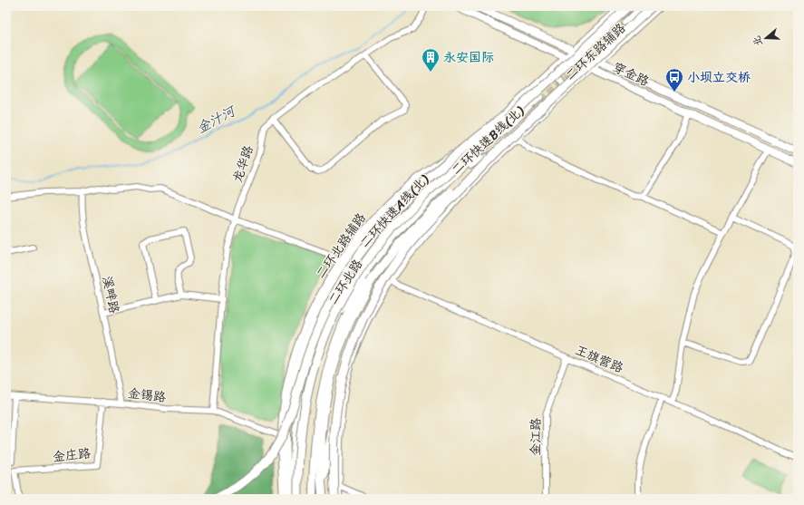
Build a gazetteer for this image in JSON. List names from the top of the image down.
{
  "streets": {
    "highway": ["二环快速B线(北)", "二环快速A线(北)"],
    "main road": ["穿金路", "二环北路"],
    "street": [
      "二环东路辅路",
      "龙华路",
      "二环北路辅路",
      "溪畔路",
      "王旗营路",
      "金锡路",
      "金江路",
      "金庄路"
    ]
  },
  "crossings": [
    ["二环东路辅路", "穿金路"],
    ["二环东路辅路", "二环快速B线(北)"],
    ["二环东路辅路", "二环快速A线(北)"],
    ["二环东路辅路", "二环北路辅路"],
    ["龙华路", "金锡路"],
    ["二环快速A线(北)", "二环北路辅路"],
    ["二环北路辅路", "金锡路"],
    ["溪畔路", "金锡路"],
    ["王旗营路", "金江路"],
    ["金锡路", "金庄路"]
  ],
  "water": ["金汁河"],
  "places": {
    "building": ["永安国际"],
    "bus stop": ["小坝立交桥"]
  },
  "north": "left"
}
